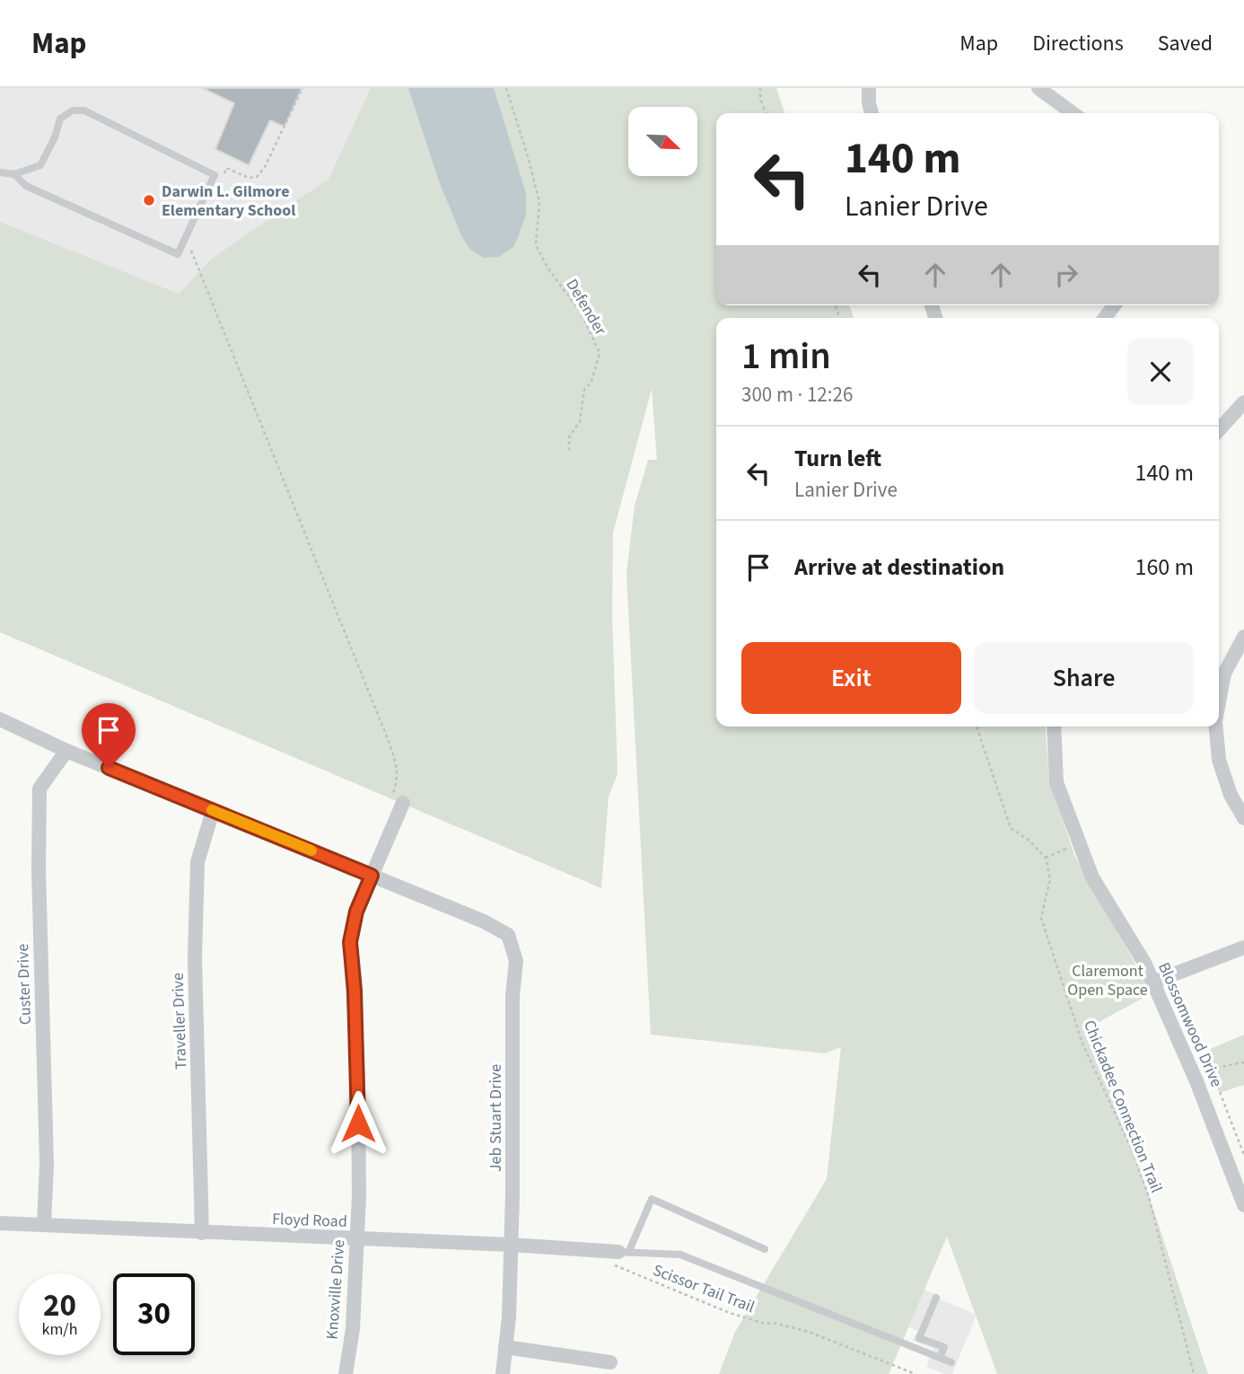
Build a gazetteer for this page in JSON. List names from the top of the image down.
{
  "streets": {
    "street": [
      "Custer Drive",
      "Traveller Drive",
      "Blossomwood Drive",
      "Jeb Stuart Drive",
      "Floyd Road",
      "Knoxville Drive"
    ],
    "path": ["Defender", "Chickadee Connection Trail", "Scissor Tail Trail"]
  },
  "crossings": [
    ["Custer Drive", "Jeb Stuart Drive"],
    ["Custer Drive", "Floyd Road"],
    ["Traveller Drive", "Jeb Stuart Drive"],
    ["Traveller Drive", "Floyd Road"],
    ["Jeb Stuart Drive", "Floyd Road"],
    ["Jeb Stuart Drive", "Knoxville Drive"],
    ["Floyd Road", "Scissor Tail Trail"],
    ["Floyd Road", "Knoxville Drive"]
  ],
  "parks": ["Claremont Open Space"],
  "places": ["Darwin L. Gilmore Elementary School"],
  "north": "bottom right",
  "page": {
    "header": "Map",
    "nav": ["Map", "Directions", "Saved"],
    "turn": ["140 m", "Lanier Drive"],
    "heading": ["1 min", "300 m · 12:26"],
    "list": [
      {
        "name": "Turn left",
        "note": "Lanier Drive",
        "value": "140 m"
      },
      {
        "name": "Arrive at destination",
        "value": "160 m"
      }
    ],
    "buttons": ["Exit", "Share"],
    "speed": "20 km/h",
    "limit": "30"
  }
}
